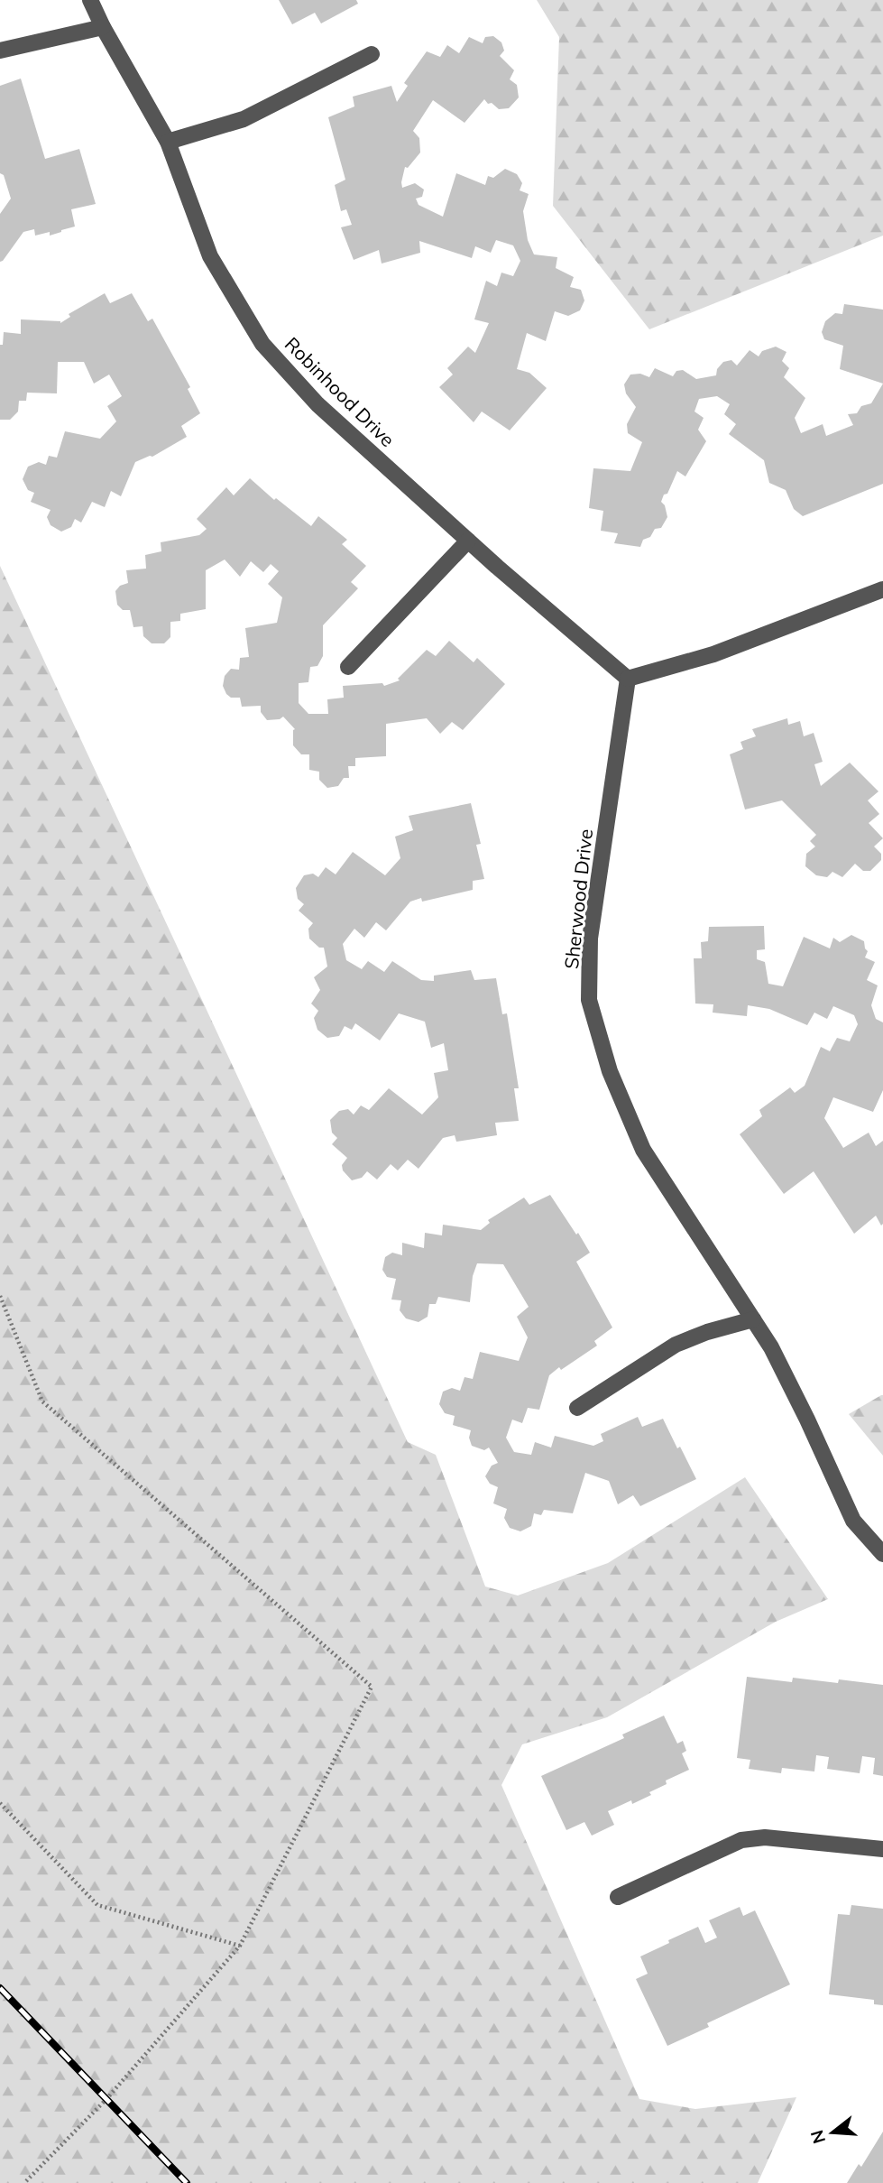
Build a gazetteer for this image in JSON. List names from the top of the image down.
{
  "streets": {
    "street": ["Robinhood Drive", "Sherwood Drive"]
  },
  "crossings": [
    ["Robinhood Drive", "Sherwood Drive"]
  ],
  "north": "left"
}
